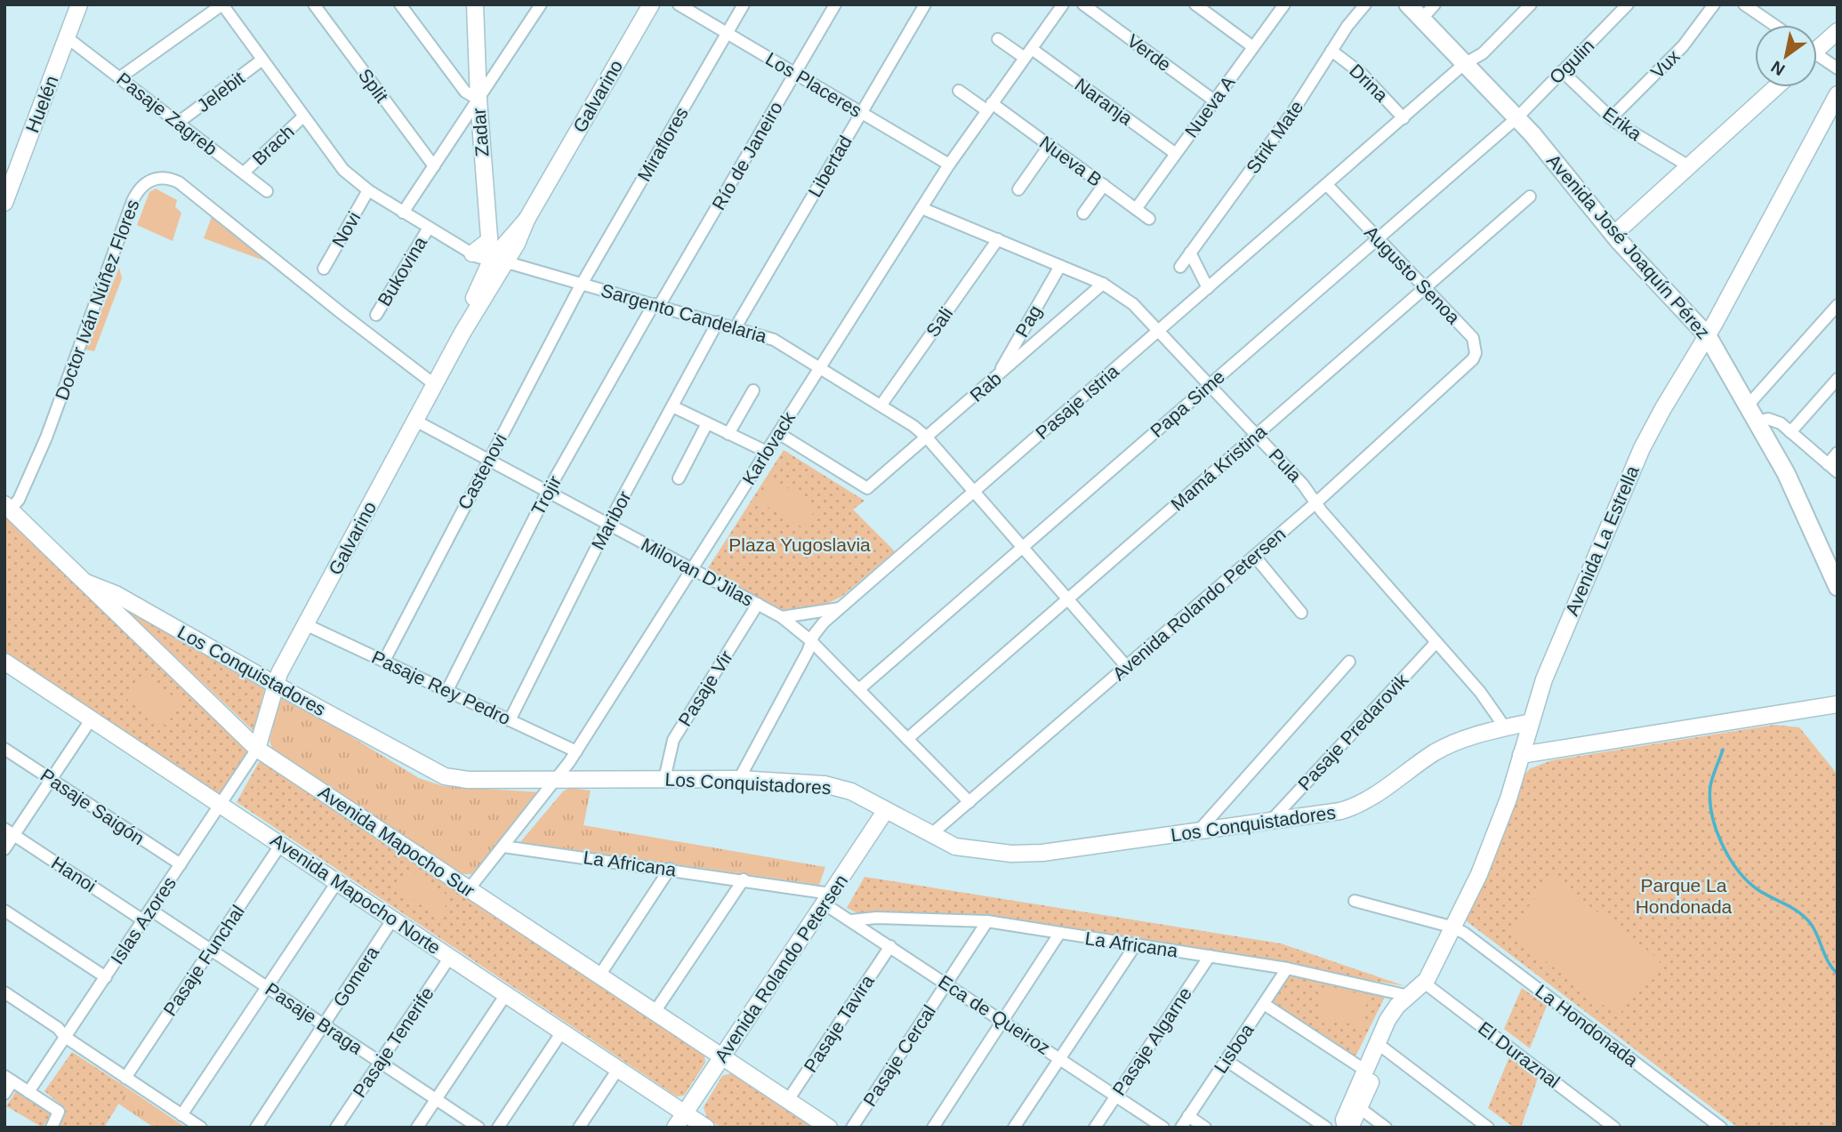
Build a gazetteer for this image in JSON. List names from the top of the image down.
{
  "streets": {
    "main road": [
      "Galvarino",
      "Huelén",
      "Zadar",
      "Avenida José Joaquín Pérez",
      "Avenida La Estrella",
      "Avenida Rolando Petersen",
      "Los Conquistadores",
      "Avenida Mapocho Sur",
      "Avenida Mapocho Norte"
    ],
    "street": [
      "Verde",
      "Ogulin",
      "Vux",
      "Drina",
      "Los Placeres",
      "Split",
      "Jelebit",
      "Naranja",
      "Nueva A",
      "Pasaje Zagreb",
      "Erika",
      "Strik Mate",
      "Miraflores",
      "Brach",
      "Río de Janeiro",
      "Nueva B",
      "Libertad",
      "Novi",
      "Bukovina",
      "Augusto Senoa",
      "Doctor Iván Núñez Flores",
      "Sargento Candelaria",
      "Pag",
      "Sali",
      "Rab",
      "Pasaje Istria",
      "Papa Sime",
      "Karlovack",
      "Pula",
      "Mamá Kristina",
      "Castenovi",
      "Trojir",
      "Maribor",
      "Milovan D'Jilas",
      "Pasaje Rey Pedro",
      "Pasaje Vir",
      "Pasaje Predarovik",
      "Pasaje Saigón",
      "La Africana",
      "Hanoi",
      "Islas Azores",
      "Pasaje Funchal",
      "Gomera",
      "Eca de Queiroz",
      "Pasaje Braga",
      "Pasaje Tavira",
      "La Hondonada",
      "Pasaje Algarne",
      "Pasaje Tenerife",
      "Lisboa",
      "El Duraznal",
      "Pasaje Cercal"
    ]
  },
  "crossings": [
    ["Verde", "Nueva A"],
    ["Ogulin", "Erika"],
    ["Ogulin", "Avenida José Joaquín Pérez"],
    ["Ogulin", "Papa Sime"],
    ["Vux", "Erika"],
    ["Drina", "Strik Mate"],
    ["Drina", "Pasaje Istria"],
    ["Los Placeres", "Miraflores"],
    ["Los Placeres", "Río de Janeiro"],
    ["Los Placeres", "Libertad"],
    ["Los Placeres", "Karlovack"],
    ["Jelebit", "Pasaje Zagreb"],
    ["Jelebit", "Sargento Candelaria"],
    ["Galvarino", "Zadar"],
    ["Galvarino", "Doctor Iván Núñez Flores"],
    ["Galvarino", "Sargento Candelaria"],
    ["Galvarino", "Milovan D'Jilas"],
    ["Galvarino", "Los Conquistadores"],
    ["Galvarino", "Pasaje Rey Pedro"],
    ["Galvarino", "Avenida Mapocho Sur"],
    ["Galvarino", "Islas Azores"],
    ["Naranja", "Nueva A"],
    ["Naranja", "Karlovack"],
    ["Huelén", "Pasaje Zagreb"],
    ["Nueva A", "Nueva B"],
    ["Pasaje Zagreb", "Brach"],
    ["Zadar", "Sargento Candelaria"],
    ["Miraflores", "Sargento Candelaria"],
    ["Miraflores", "Castenovi"],
    ["Brach", "Sargento Candelaria"],
    ["Río de Janeiro", "Sargento Candelaria"],
    ["Río de Janeiro", "Trojir"],
    ["Nueva B", "Karlovack"],
    ["Libertad", "Sargento Candelaria"],
    ["Novi", "Sargento Candelaria"],
    ["Avenida José Joaquín Pérez", "Pasaje Istria"],
    ["Avenida José Joaquín Pérez", "Papa Sime"],
    ["Avenida José Joaquín Pérez", "Avenida La Estrella"],
    ["Bukovina", "Sargento Candelaria"],
    ["Augusto Senoa", "Pasaje Istria"],
    ["Augusto Senoa", "Papa Sime"],
    ["Augusto Senoa", "Mamá Kristina"],
    ["Augusto Senoa", "Avenida Rolando Petersen"],
    ["Doctor Iván Núñez Flores", "Avenida Mapocho Sur"],
    ["Sargento Candelaria", "Sali"],
    ["Sargento Candelaria", "Rab"],
    ["Sargento Candelaria", "Pasaje Istria"],
    ["Sargento Candelaria", "Papa Sime"],
    ["Sargento Candelaria", "Karlovack"],
    ["Sargento Candelaria", "Mamá Kristina"],
    ["Sargento Candelaria", "Castenovi"],
    ["Sargento Candelaria", "Trojir"],
    ["Sargento Candelaria", "Maribor"],
    ["Sargento Candelaria", "Avenida Rolando Petersen"],
    ["Pag", "Rab"],
    ["Pag", "Pula"],
    ["Sali", "Pula"],
    ["Rab", "Karlovack"],
    ["Rab", "Pula"],
    ["Pasaje Istria", "Pula"],
    ["Pasaje Istria", "Milovan D'Jilas"],
    ["Pasaje Istria", "Los Conquistadores"],
    ["Papa Sime", "Pula"],
    ["Papa Sime", "Milovan D'Jilas"],
    ["Karlovack", "Pula"],
    ["Karlovack", "Milovan D'Jilas"],
    ["Karlovack", "Los Conquistadores"],
    ["Karlovack", "Pasaje Rey Pedro"],
    ["Karlovack", "Avenida Mapocho Sur"],
    ["Karlovack", "La Africana"],
    ["Pula", "Mamá Kristina"],
    ["Pula", "Avenida Rolando Petersen"],
    ["Pula", "Los Conquistadores"],
    ["Pula", "Pasaje Predarovik"],
    ["Mamá Kristina", "Milovan D'Jilas"],
    ["Castenovi", "Milovan D'Jilas"],
    ["Castenovi", "Pasaje Rey Pedro"],
    ["Trojir", "Milovan D'Jilas"],
    ["Trojir", "Pasaje Rey Pedro"],
    ["Maribor", "Milovan D'Jilas"],
    ["Maribor", "Pasaje Rey Pedro"],
    ["Avenida La Estrella", "Los Conquistadores"],
    ["Avenida La Estrella", "La Africana"],
    ["Avenida La Estrella", "La Hondonada"],
    ["Avenida La Estrella", "El Duraznal"],
    ["Milovan D'Jilas", "Avenida Rolando Petersen"],
    ["Milovan D'Jilas", "Pasaje Vir"],
    ["Avenida Rolando Petersen", "Los Conquistadores"],
    ["Avenida Rolando Petersen", "Avenida Mapocho Sur"],
    ["Avenida Rolando Petersen", "La Africana"],
    ["Avenida Rolando Petersen", "Avenida Mapocho Norte"],
    ["Avenida Rolando Petersen", "Eca de Queiroz"],
    ["Los Conquistadores", "Pasaje Vir"],
    ["Los Conquistadores", "Pasaje Predarovik"],
    ["Los Conquistadores", "Avenida Mapocho Sur"],
    ["Pasaje Saigón", "Islas Azores"],
    ["Avenida Mapocho Sur", "Islas Azores"],
    ["Avenida Mapocho Sur", "Pasaje Tavira"],
    ["La Africana", "Eca de Queiroz"],
    ["La Africana", "Pasaje Algarne"],
    ["La Africana", "Lisboa"],
    ["La Africana", "Pasaje Cercal"],
    ["Hanoi", "Islas Azores"],
    ["Avenida Mapocho Norte", "Islas Azores"],
    ["Avenida Mapocho Norte", "Pasaje Funchal"],
    ["Avenida Mapocho Norte", "Gomera"],
    ["Avenida Mapocho Norte", "Pasaje Tenerife"],
    ["Islas Azores", "Pasaje Braga"],
    ["Pasaje Funchal", "Pasaje Braga"],
    ["Gomera", "Pasaje Braga"],
    ["Eca de Queiroz", "Pasaje Tavira"],
    ["Eca de Queiroz", "Pasaje Algarne"],
    ["Eca de Queiroz", "Pasaje Cercal"],
    ["Pasaje Braga", "Pasaje Tenerife"]
  ],
  "parks": ["Plaza Yugoslavia", "Parque La Hondonada"],
  "north": "bottom left"
}
